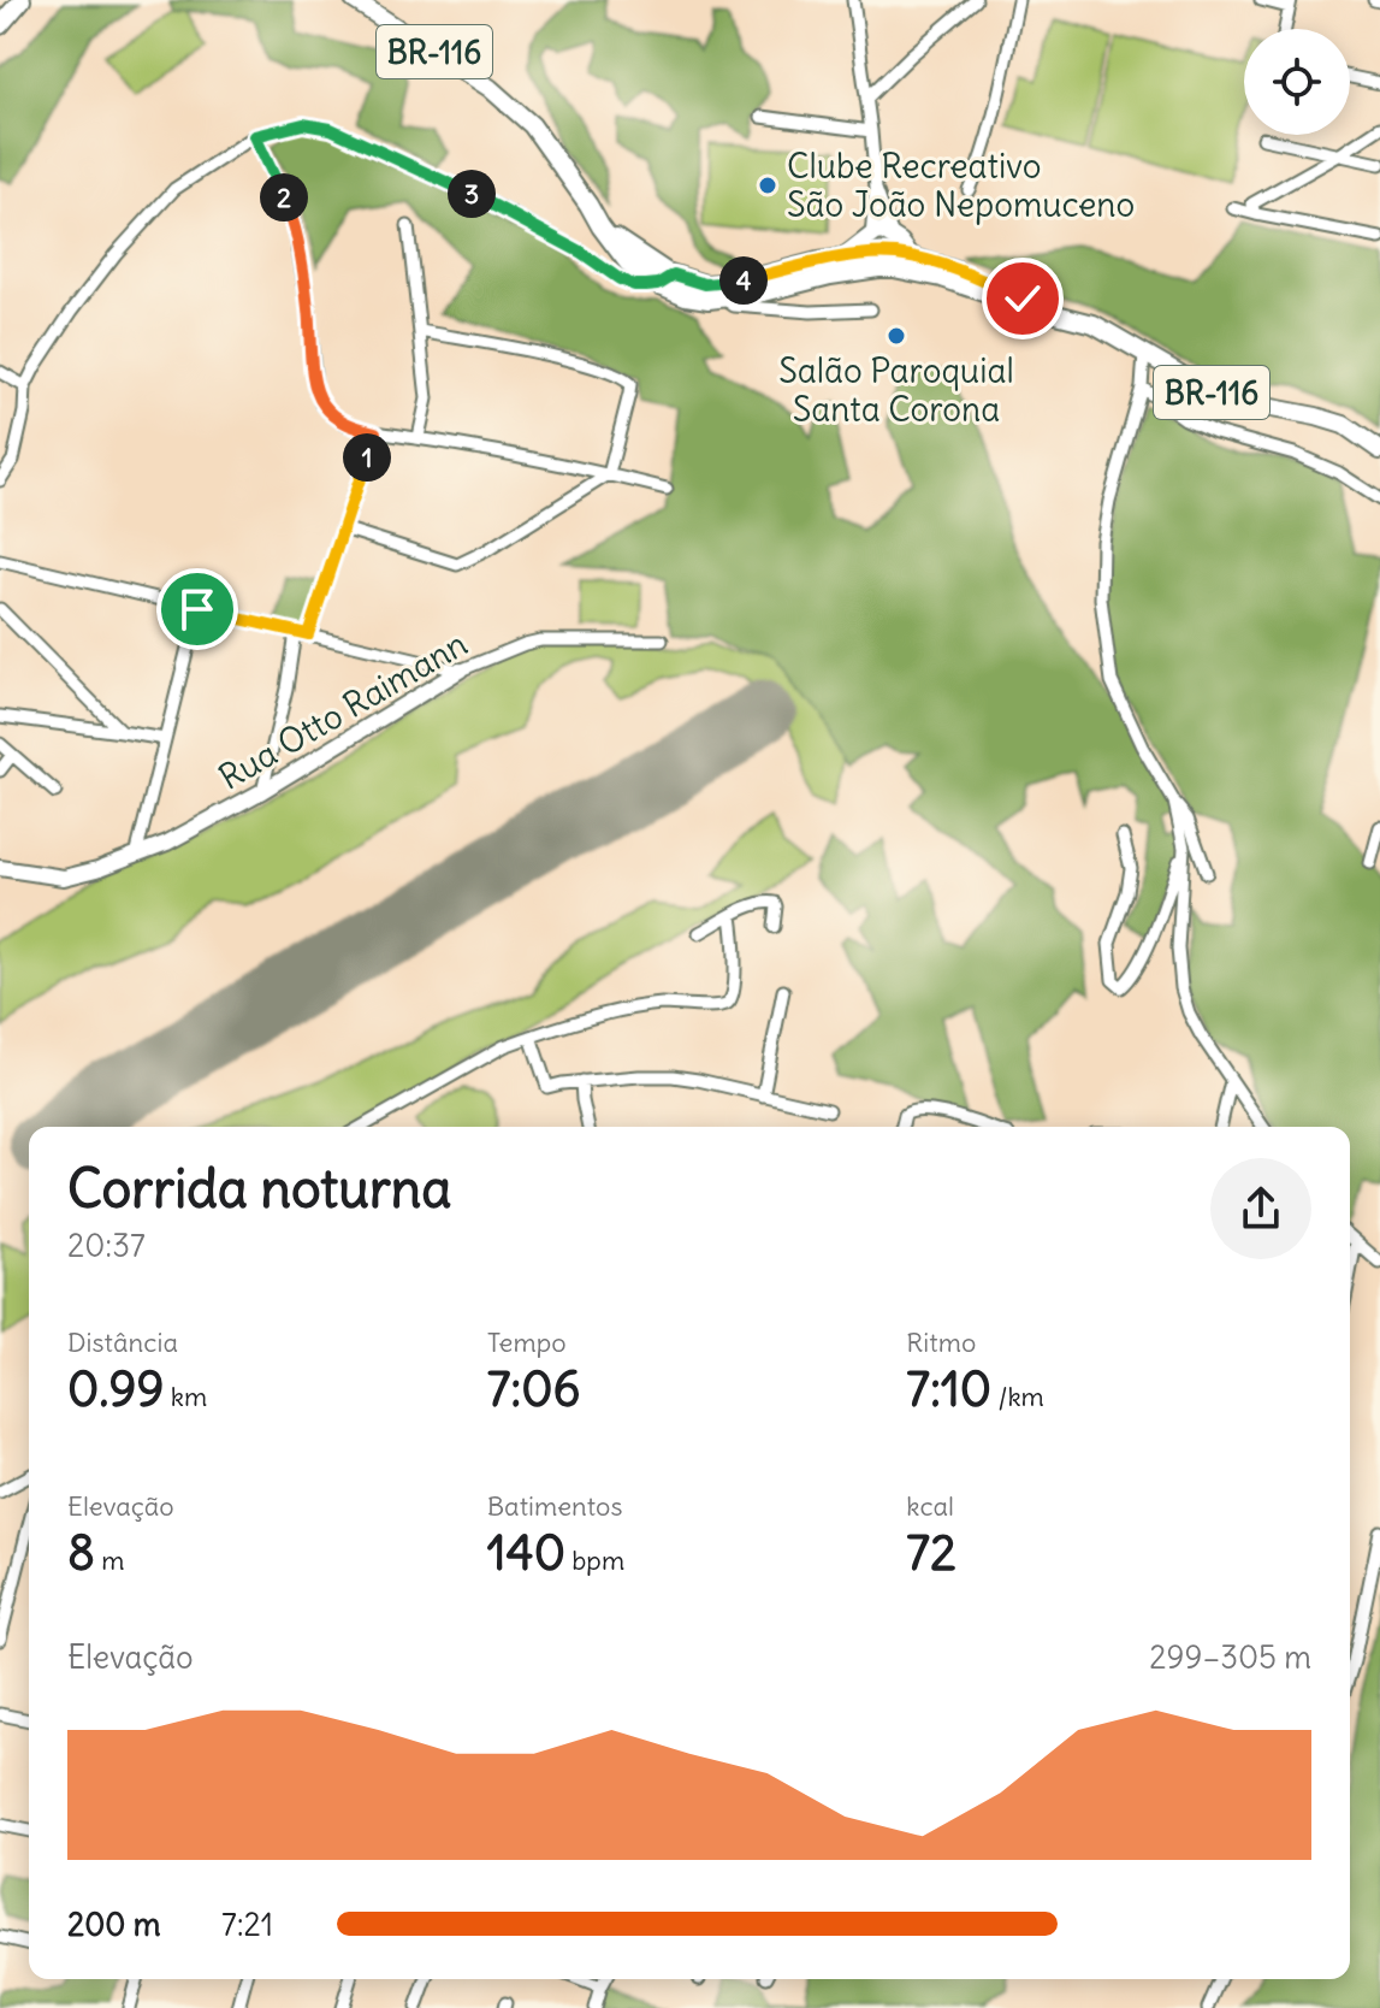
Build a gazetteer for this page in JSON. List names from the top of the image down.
{
  "streets": {
    "main road": ["BR-116"],
    "street": ["Rua Otto Raimann"]
  },
  "places": ["Clube Recreativo São João Nepomuceno", "Salão Paroquial Santa Corona"],
  "page": {
    "pins": [
      "3",
      "2",
      "4",
      "1"
    ],
    "heading": ["Corrida noturna", "20:37"],
    "stats": [
      ["Distância", "0.99 km"],
      ["Tempo", "7:06"],
      ["Ritmo", "7:10 /km"],
      ["Elevação", "8 m"],
      ["Batimentos", "140 bpm"],
      ["kcal", "72"]
    ],
    "chart": ["Elevação", "299–305 m"],
    "list": [
      {
        "name": "200 m",
        "note": "7:21"
      }
    ]
  }
}
